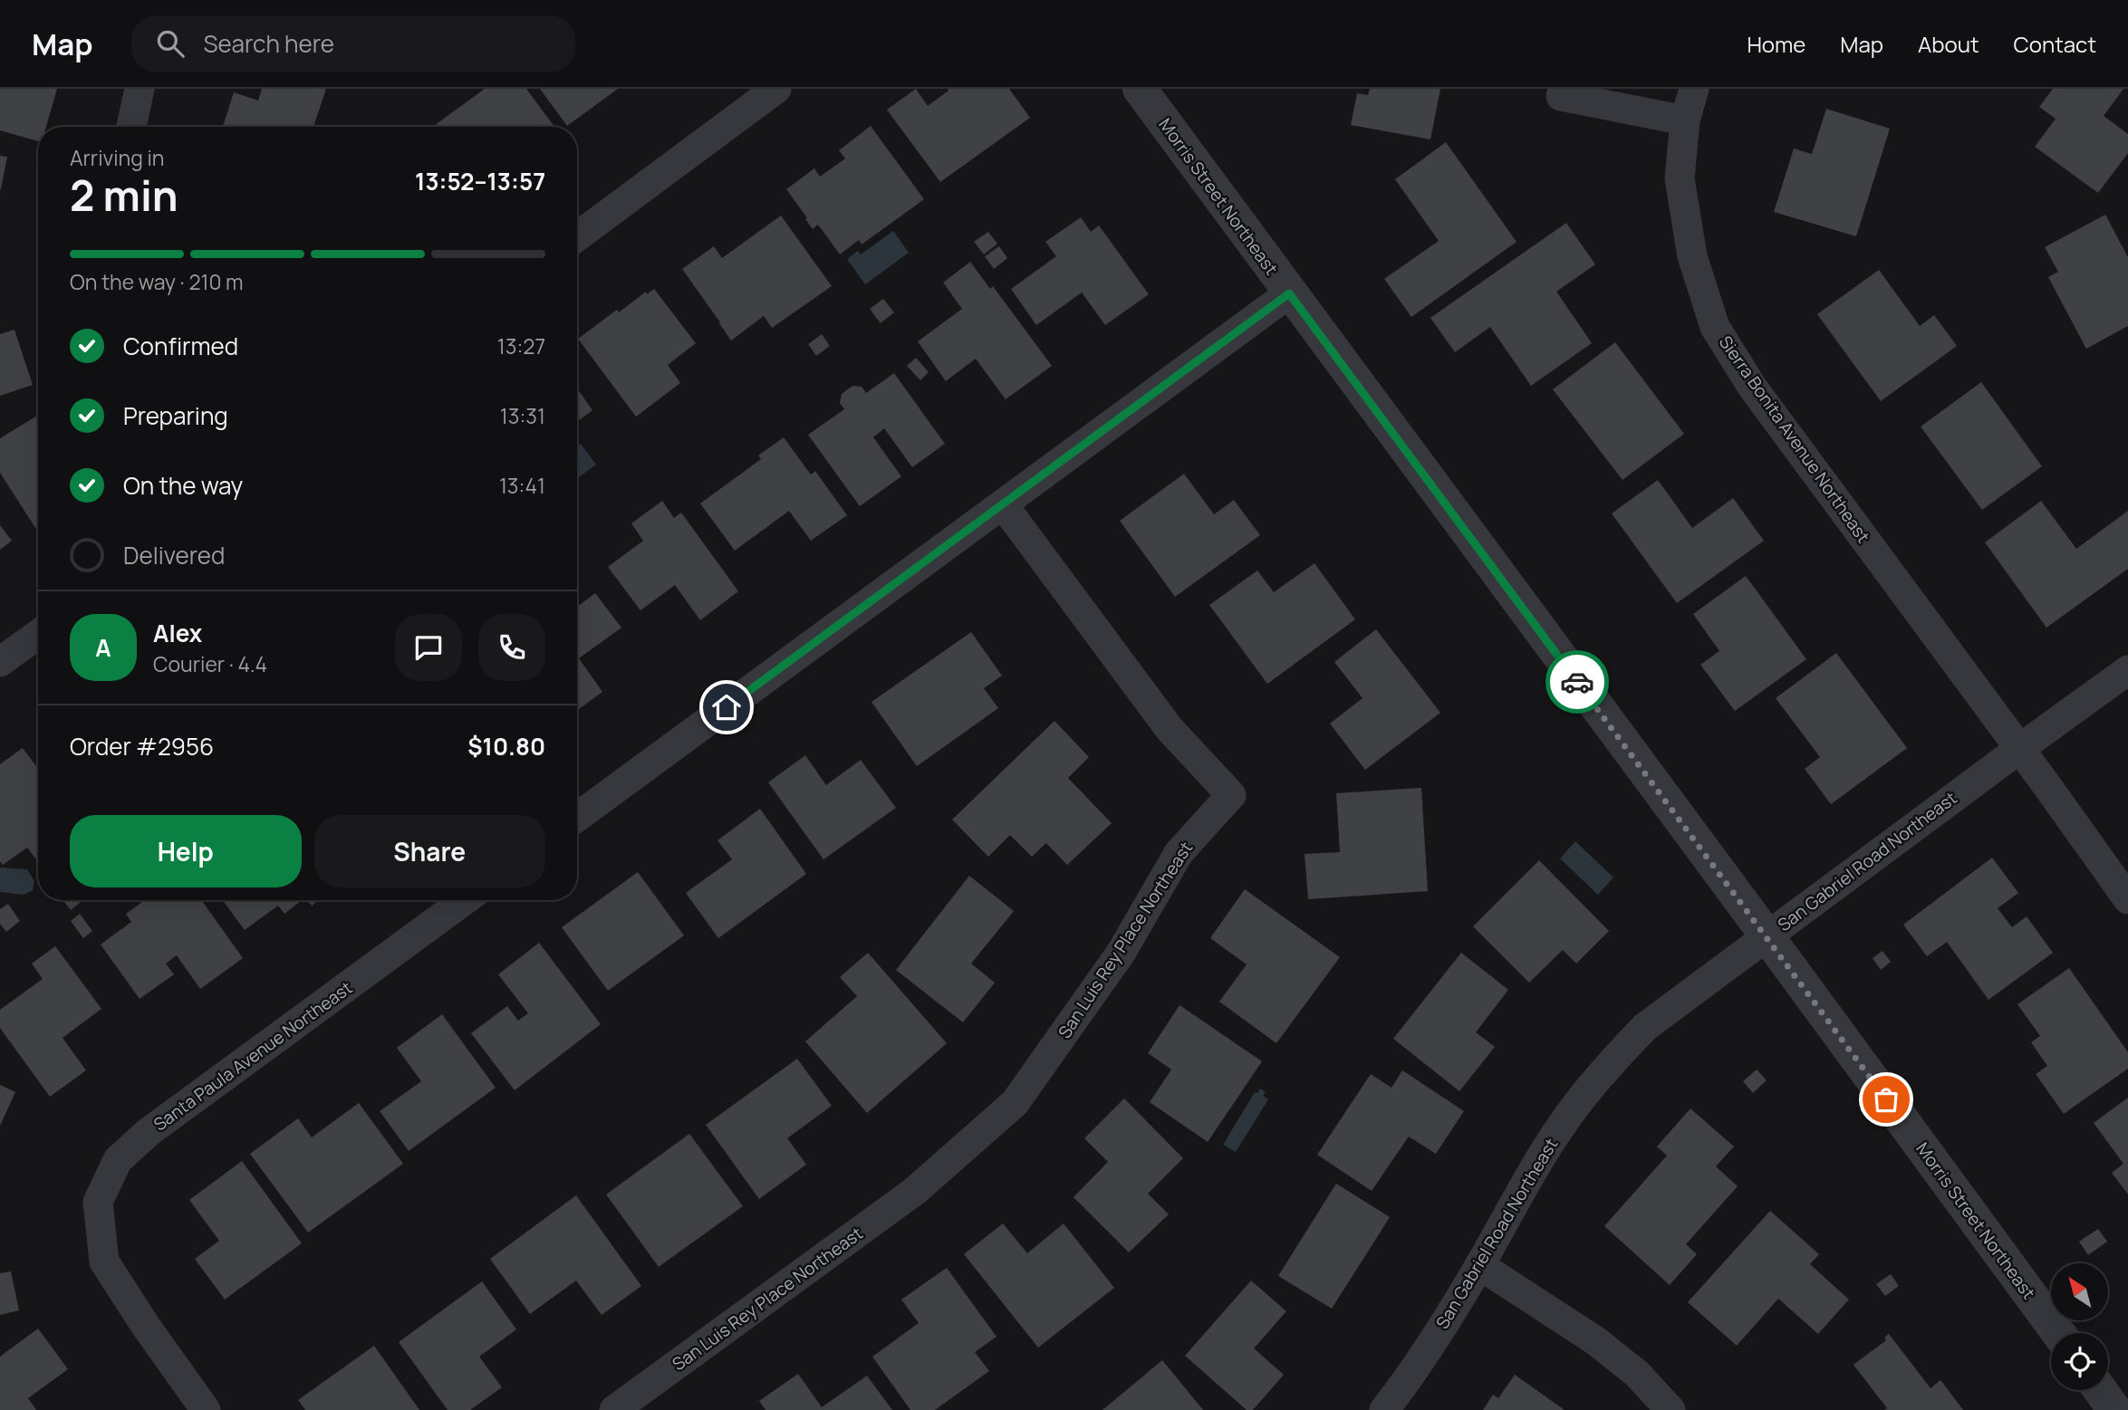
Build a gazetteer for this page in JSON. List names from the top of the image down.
{
  "streets": {
    "street": [
      "Morris Street Northeast",
      "Sierra Bonita Avenue Northeast",
      "San Gabriel Road Northeast",
      "San Luis Rey Place Northeast",
      "Santa Paula Avenue Northeast"
    ]
  },
  "crossings": [
    ["Morris Street Northeast", "San Gabriel Road Northeast"],
    ["Sierra Bonita Avenue Northeast", "San Gabriel Road Northeast"]
  ],
  "north": "top left",
  "page": {
    "header": "Map",
    "search": "Search here",
    "nav": [
      "Home",
      "Map",
      "About",
      "Contact"
    ],
    "heading": ["2 min", "Arriving in", "13:52–13:57"],
    "panel": [
      "Alex",
      "Courier · 4.4",
      "Order #2956",
      "$10.80"
    ],
    "bar": "On the way · 210 m",
    "list": [
      ["Confirmed", "13:27"],
      ["Preparing", "13:31"],
      ["On the way", "13:41"],
      "Delivered"
    ],
    "round": "A",
    "buttons": ["Help", "Share"]
  }
}
